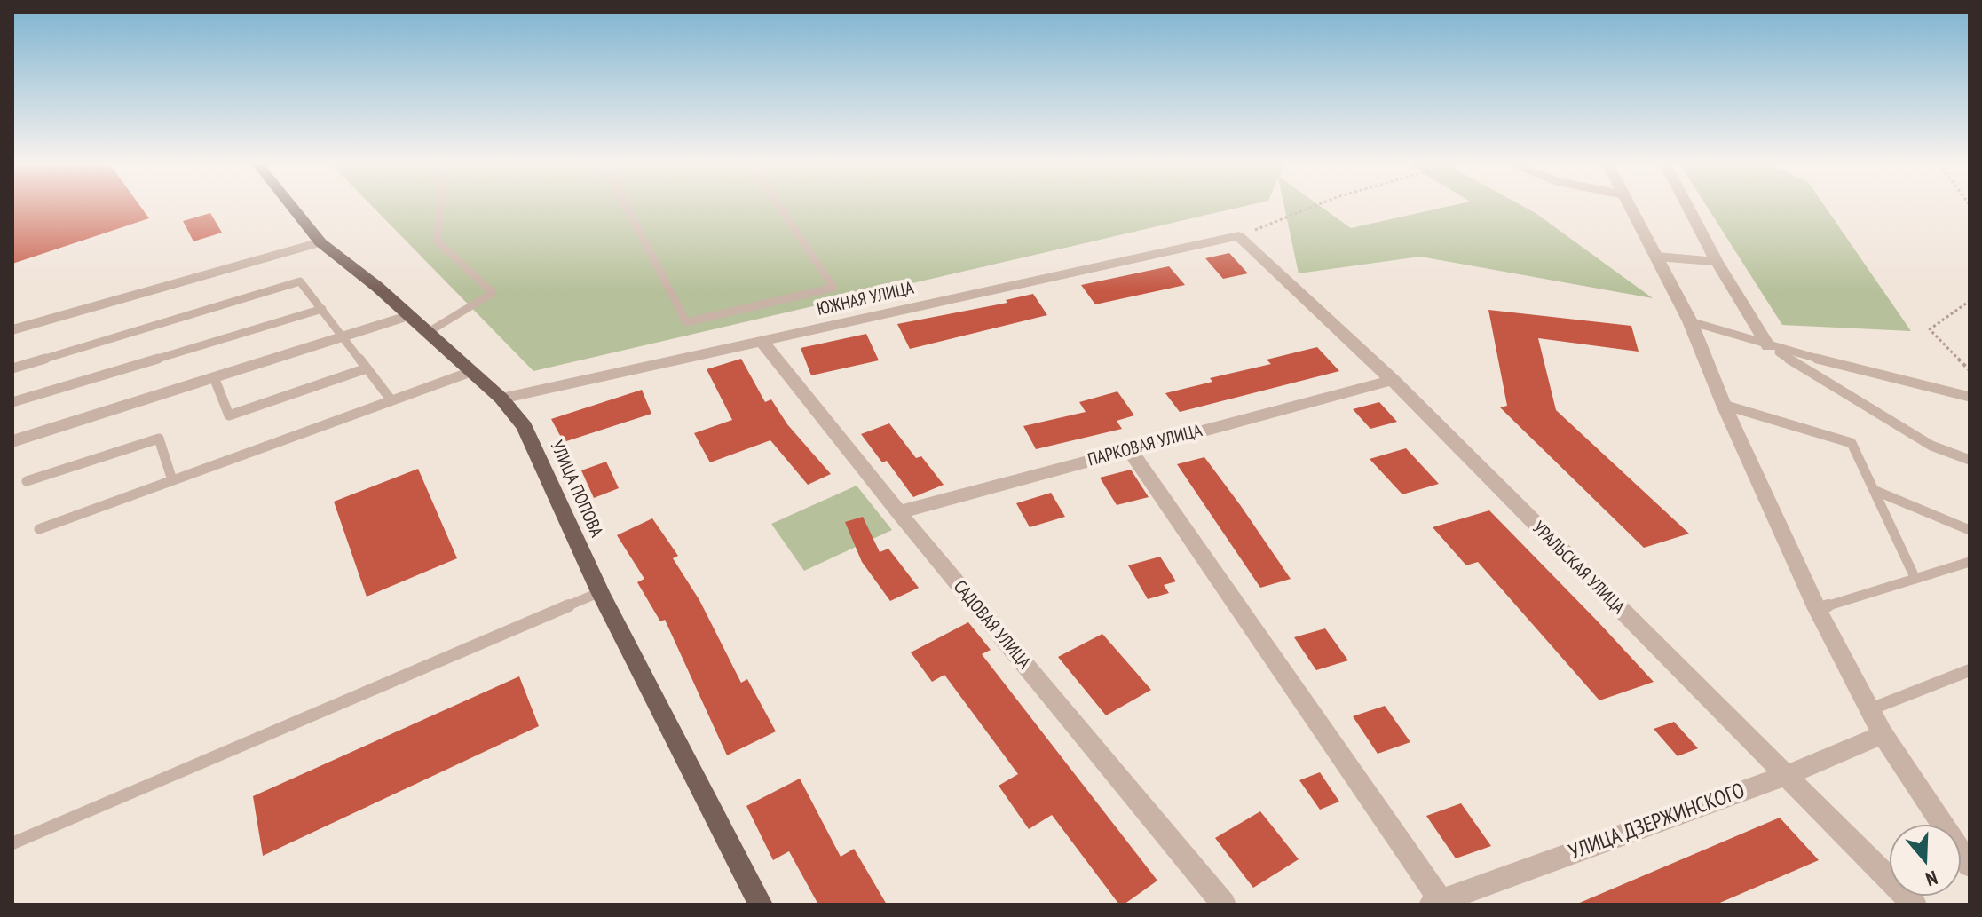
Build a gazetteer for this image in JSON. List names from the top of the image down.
{
  "streets": {
    "main road": ["УЛИЦА ПОПОВА"],
    "street": [
      "ЮЖНАЯ УЛИЦА",
      "ПАРКОВАЯ УЛИЦА",
      "УРАЛЬСКАЯ УЛИЦА",
      "САДОВАЯ УЛИЦА",
      "УЛИЦА ДЗЕРЖИНСКОГО"
    ]
  },
  "crossings": [
    ["ЮЖНАЯ УЛИЦА", "УЛИЦА ПОПОВА"],
    ["ЮЖНАЯ УЛИЦА", "УРАЛЬСКАЯ УЛИЦА"],
    ["ЮЖНАЯ УЛИЦА", "САДОВАЯ УЛИЦА"],
    ["ПАРКОВАЯ УЛИЦА", "УРАЛЬСКАЯ УЛИЦА"],
    ["ПАРКОВАЯ УЛИЦА", "САДОВАЯ УЛИЦА"],
    ["УРАЛЬСКАЯ УЛИЦА", "УЛИЦА ДЗЕРЖИНСКОГО"]
  ],
  "north": "bottom"
}
